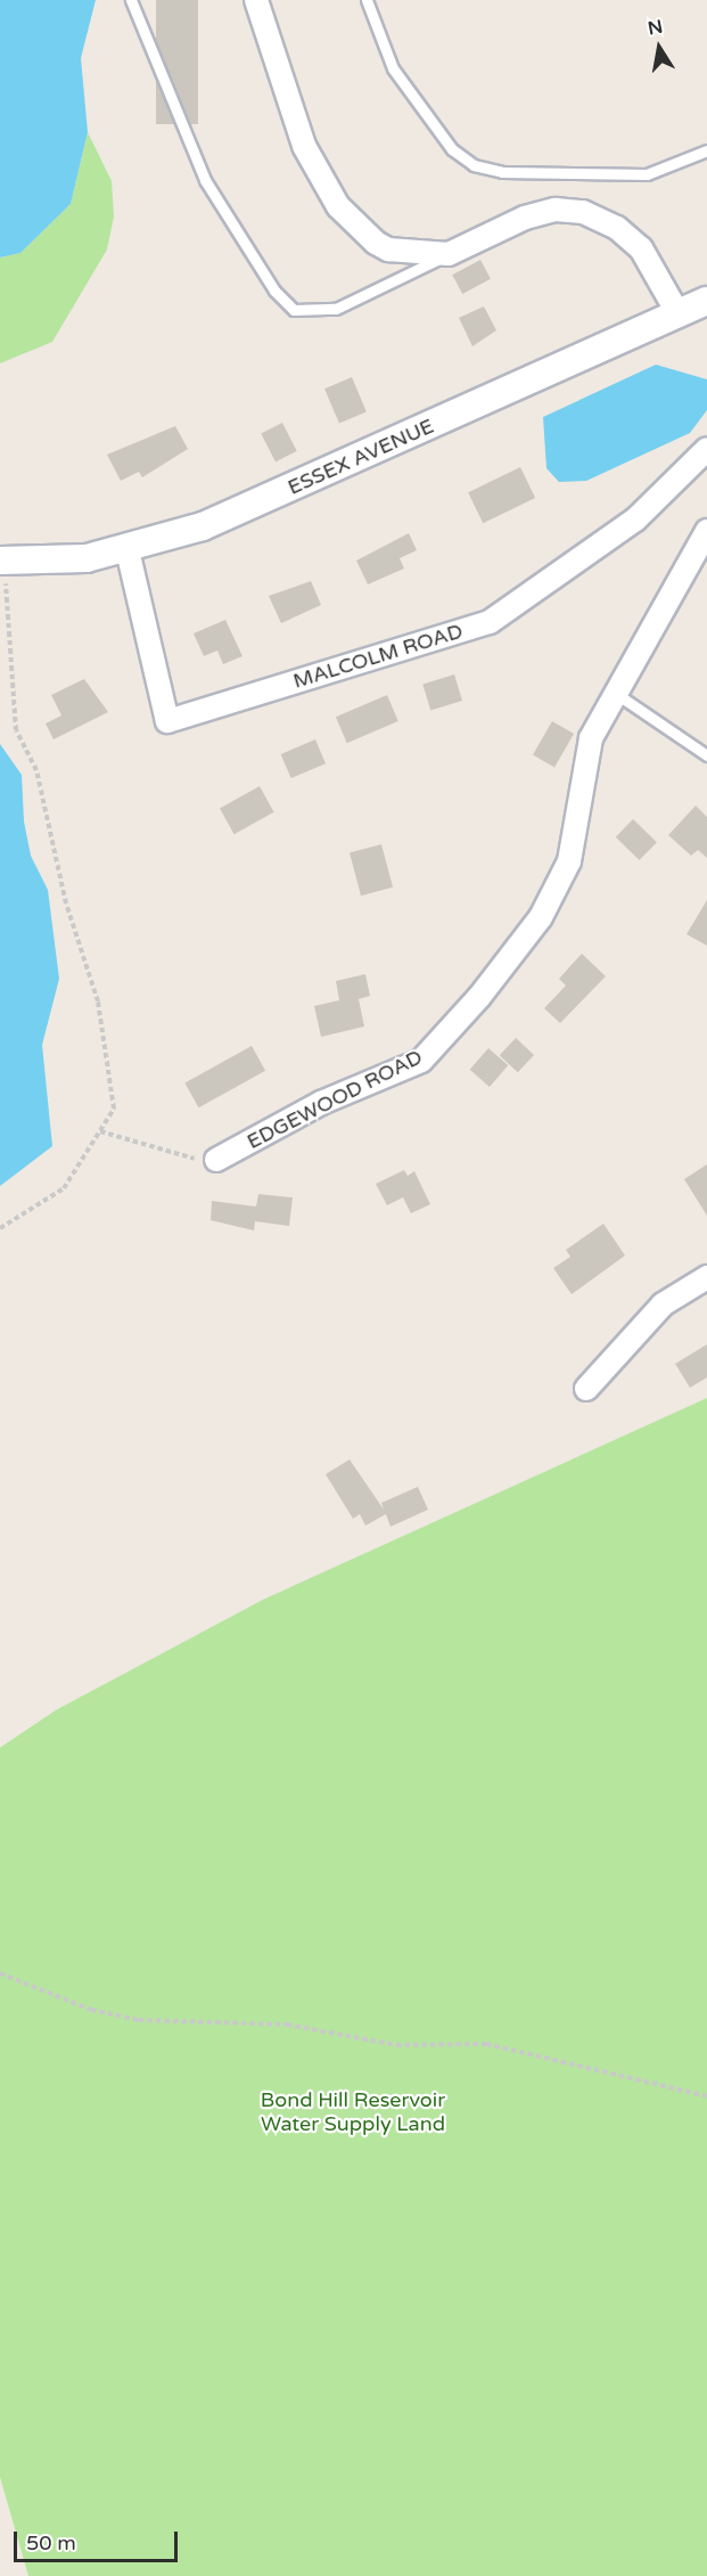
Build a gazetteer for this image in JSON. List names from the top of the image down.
{
  "streets": {
    "street": ["ESSEX AVENUE", "MALCOLM ROAD", "EDGEWOOD ROAD"]
  },
  "crossings": [
    ["ESSEX AVENUE", "MALCOLM ROAD"]
  ],
  "parks": ["Bond Hill Reservoir Water Supply Land"],
  "scale_bar": "50 m",
  "north": "top"
}
